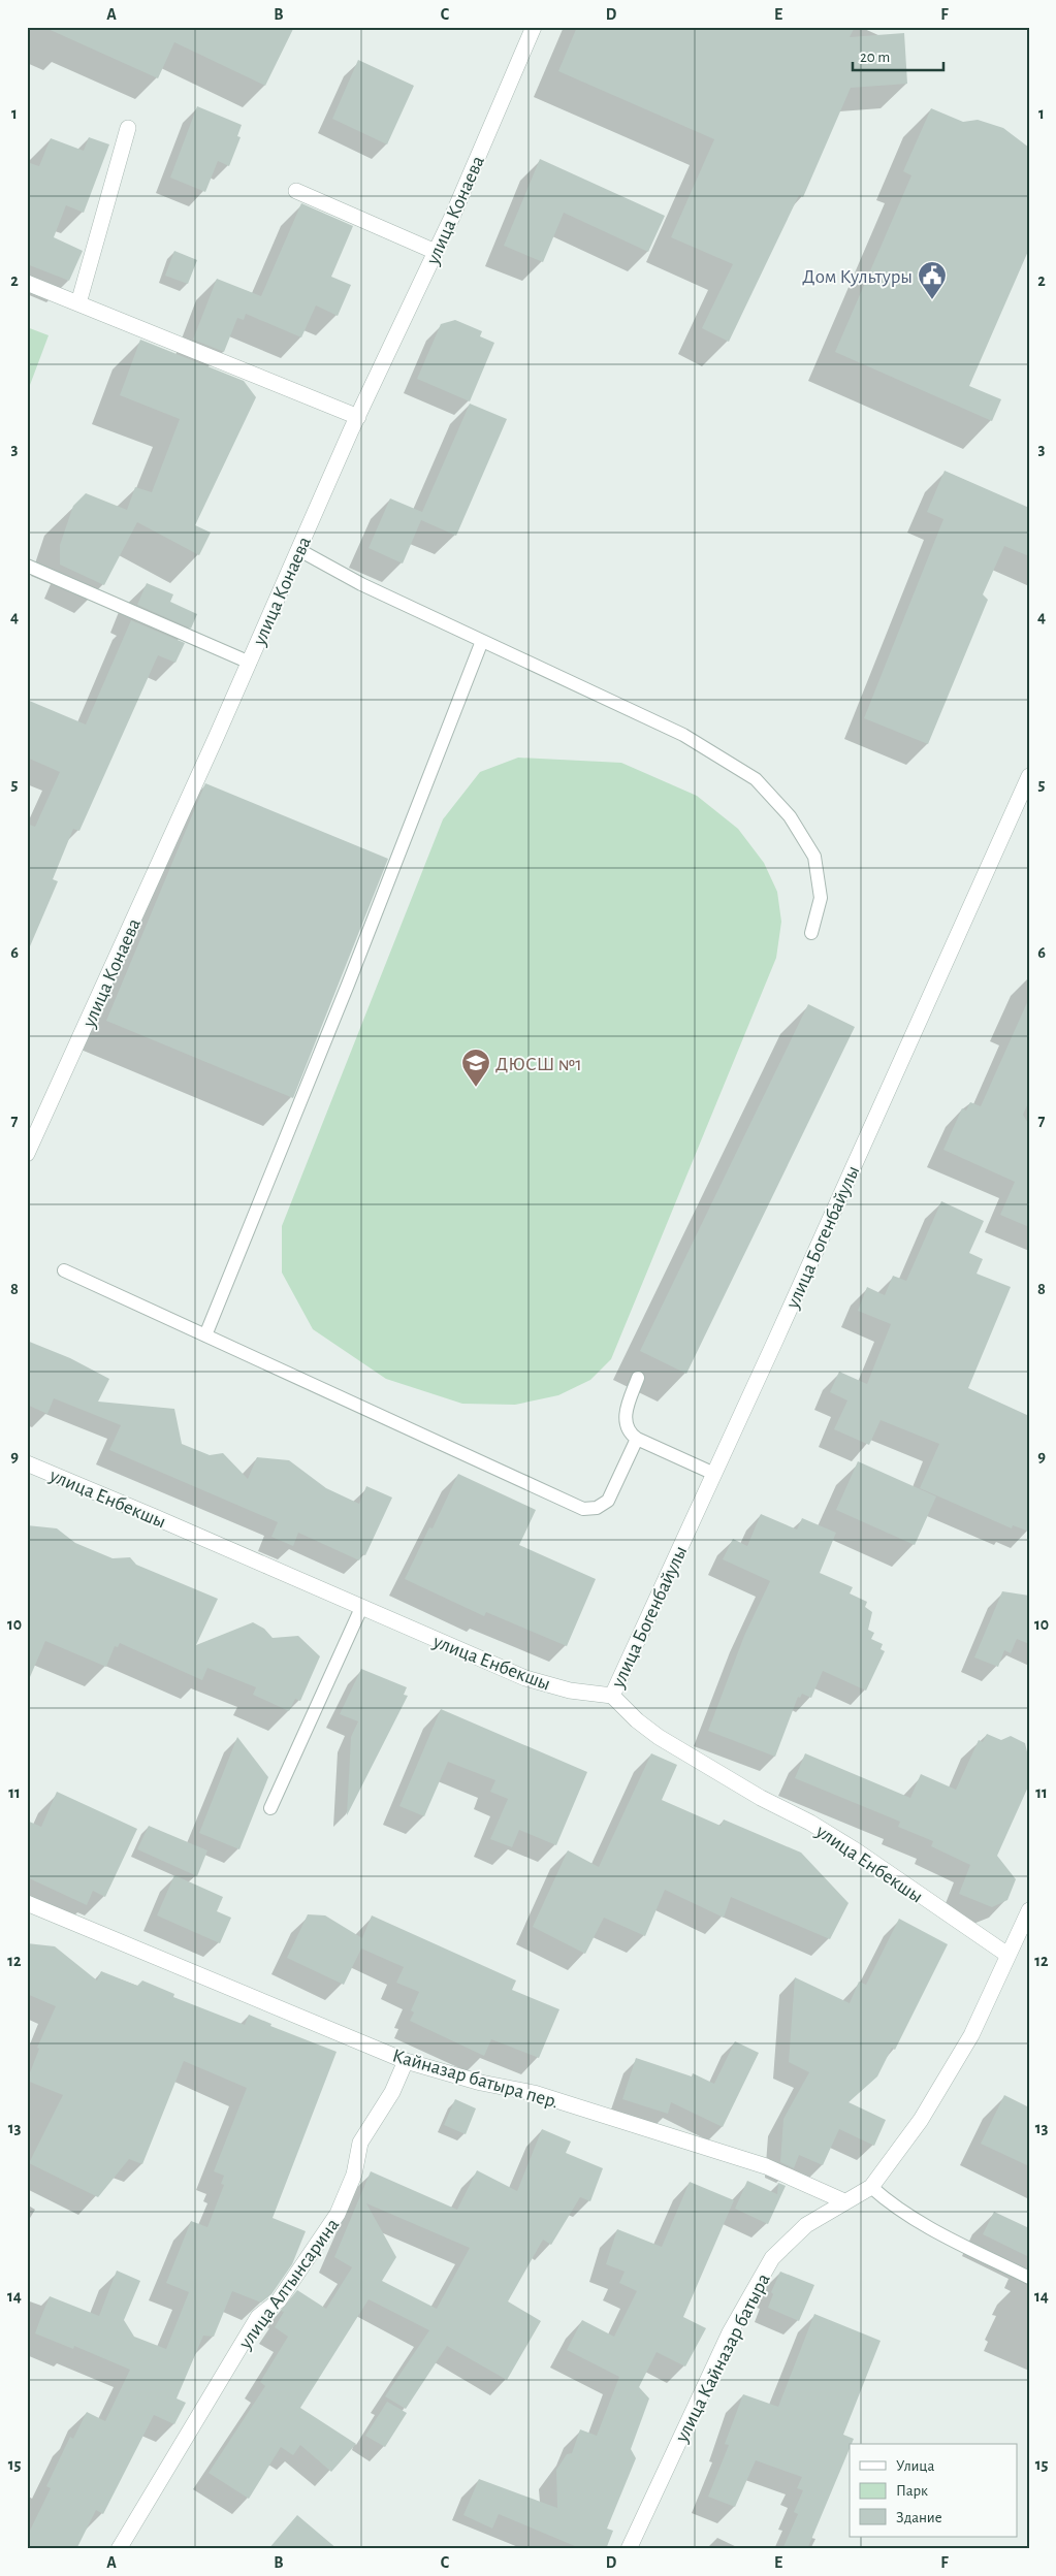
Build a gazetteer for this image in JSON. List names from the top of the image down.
{
  "streets": {
    "street": [
      "улица Конаева",
      "улица Богенбайулы",
      "улица Енбекшы",
      "Кайназар батыра пер.",
      "улица Алтынсарина",
      "улица Кайназар батыра"
    ]
  },
  "crossings": [
    ["улица Богенбайулы", "улица Енбекшы"],
    ["улица Енбекшы", "улица Кайназар батыра"],
    ["Кайназар батыра пер.", "улица Алтынсарина"],
    ["Кайназар батыра пер.", "улица Кайназар батыра"]
  ],
  "places": {
    "public building": ["Дом Культуры"],
    "school or university": ["ДЮСШ №1"]
  },
  "legend": ["Улица", "Парк", "Здание"],
  "scale_bar": "20 m",
  "grid": {
    "columns": [
      "A",
      "B",
      "C",
      "D",
      "E",
      "F"
    ],
    "rows": [
      "1",
      "2",
      "3",
      "4",
      "5",
      "6",
      "7",
      "8",
      "9",
      "10",
      "11",
      "12",
      "13",
      "14",
      "15"
    ]
  }
}
